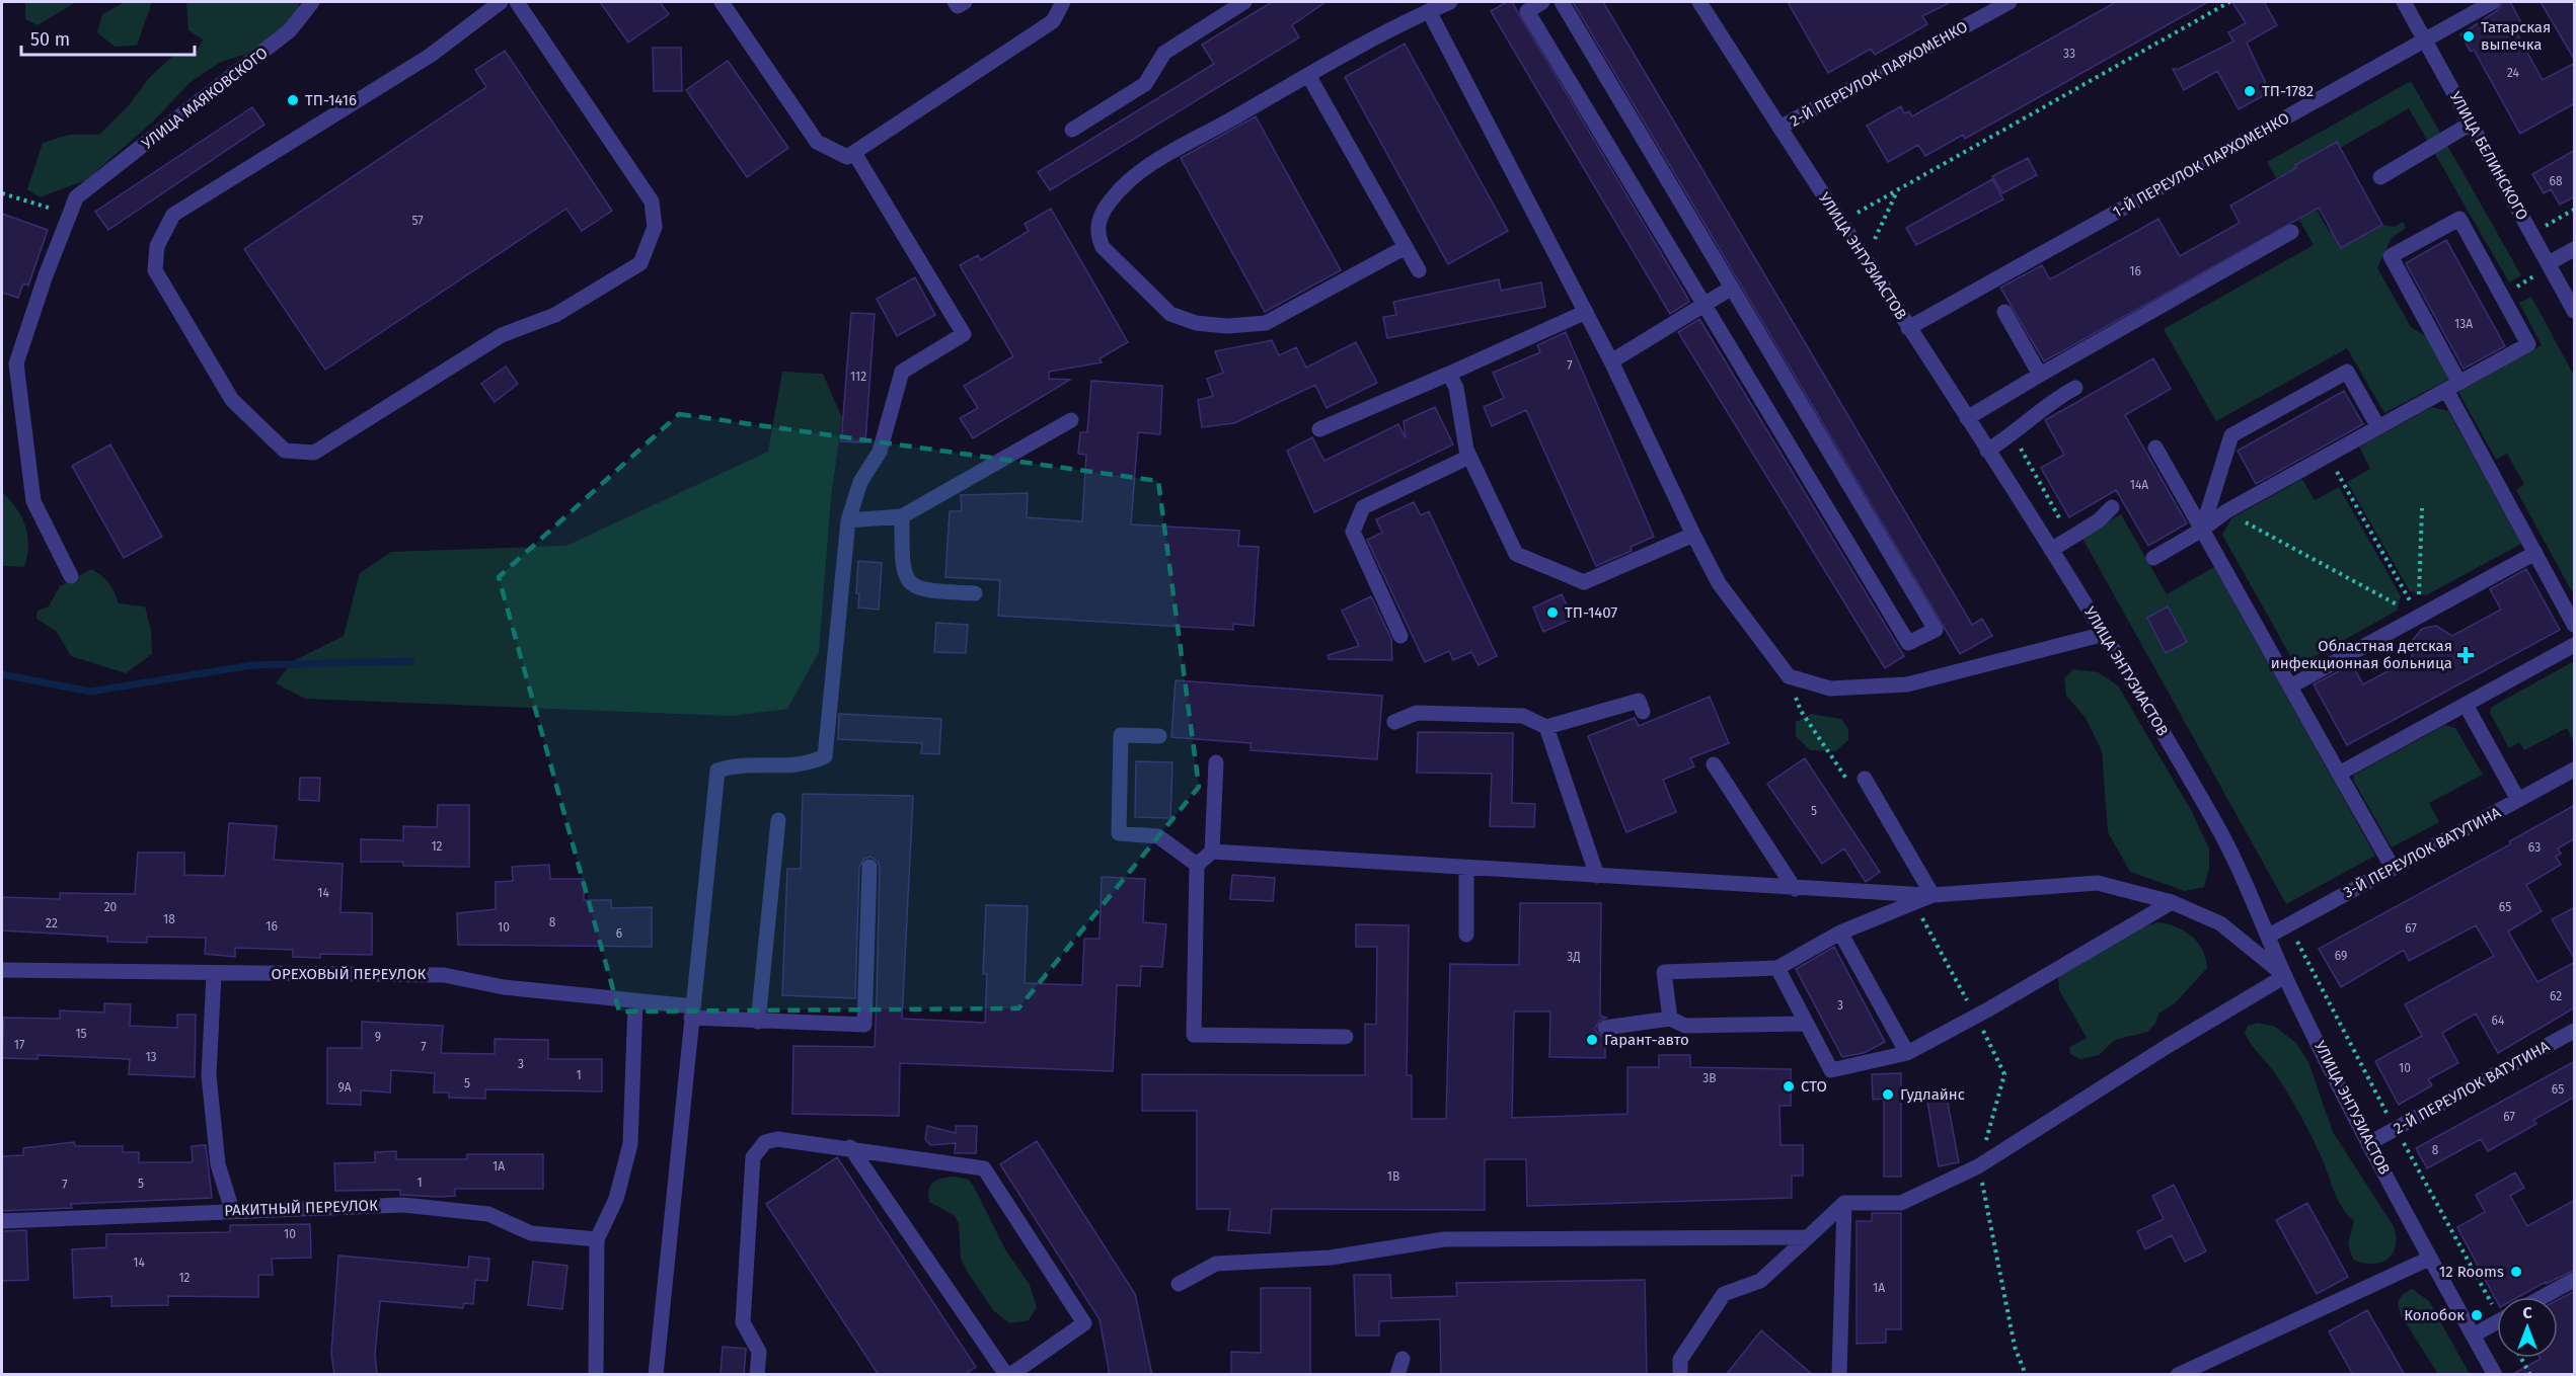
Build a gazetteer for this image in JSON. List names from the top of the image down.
{
  "streets": {
    "street": [
      "2-Й ПЕРЕУЛОК ПАРХОМЕНКО",
      "УЛИЦА МАЯКОВСКОГО",
      "УЛИЦА БЕЛИНСКОГО",
      "1-Й ПЕРЕУЛОК ПАРХОМЕНКО",
      "УЛИЦА ЭНТУЗИАСТОВ",
      "3-Й ПЕРЕУЛОК ВАТУТИНА",
      "ОРЕХОВЫЙ ПЕРЕУЛОК",
      "2-Й ПЕРЕУЛОК ВАТУТИНА",
      "РАКИТНЫЙ ПЕРЕУЛОК"
    ]
  },
  "crossings": [
    ["2-Й ПЕРЕУЛОК ПАРХОМЕНКО", "УЛИЦА ЭНТУЗИАСТОВ"],
    ["УЛИЦА БЕЛИНСКОГО", "1-Й ПЕРЕУЛОК ПАРХОМЕНКО"],
    ["1-Й ПЕРЕУЛОК ПАРХОМЕНКО", "УЛИЦА ЭНТУЗИАСТОВ"],
    ["УЛИЦА ЭНТУЗИАСТОВ", "3-Й ПЕРЕУЛОК ВАТУТИНА"],
    ["УЛИЦА ЭНТУЗИАСТОВ", "2-Й ПЕРЕУЛОК ВАТУТИНА"]
  ],
  "places": {
    "other": [
      "Татарская выпечка",
      "ТП-1782",
      "ТП-1416",
      "ТП-1407",
      "Гарант-авто",
      "СТО",
      "Гудлайнс",
      "12 Rooms",
      "Колобок"
    ],
    "health": ["Областная детская инфекционная больница"]
  },
  "house_numbers": [
    "33",
    "24",
    "68",
    "57",
    "16",
    "13А",
    "7",
    "112",
    "14А",
    "5",
    "12",
    "63",
    "14",
    "20",
    "65",
    "18",
    "8",
    "22",
    "16",
    "10",
    "67",
    "6",
    "69",
    "3Д",
    "62",
    "3",
    "64",
    "15",
    "9",
    "17",
    "7",
    "13",
    "3",
    "10",
    "1",
    "3В",
    "5",
    "9А",
    "65",
    "67",
    "8",
    "1А",
    "1В",
    "1",
    "5",
    "7",
    "10",
    "14",
    "12",
    "1А"
  ],
  "scale_bar": "50 m",
  "north": "top"
}
